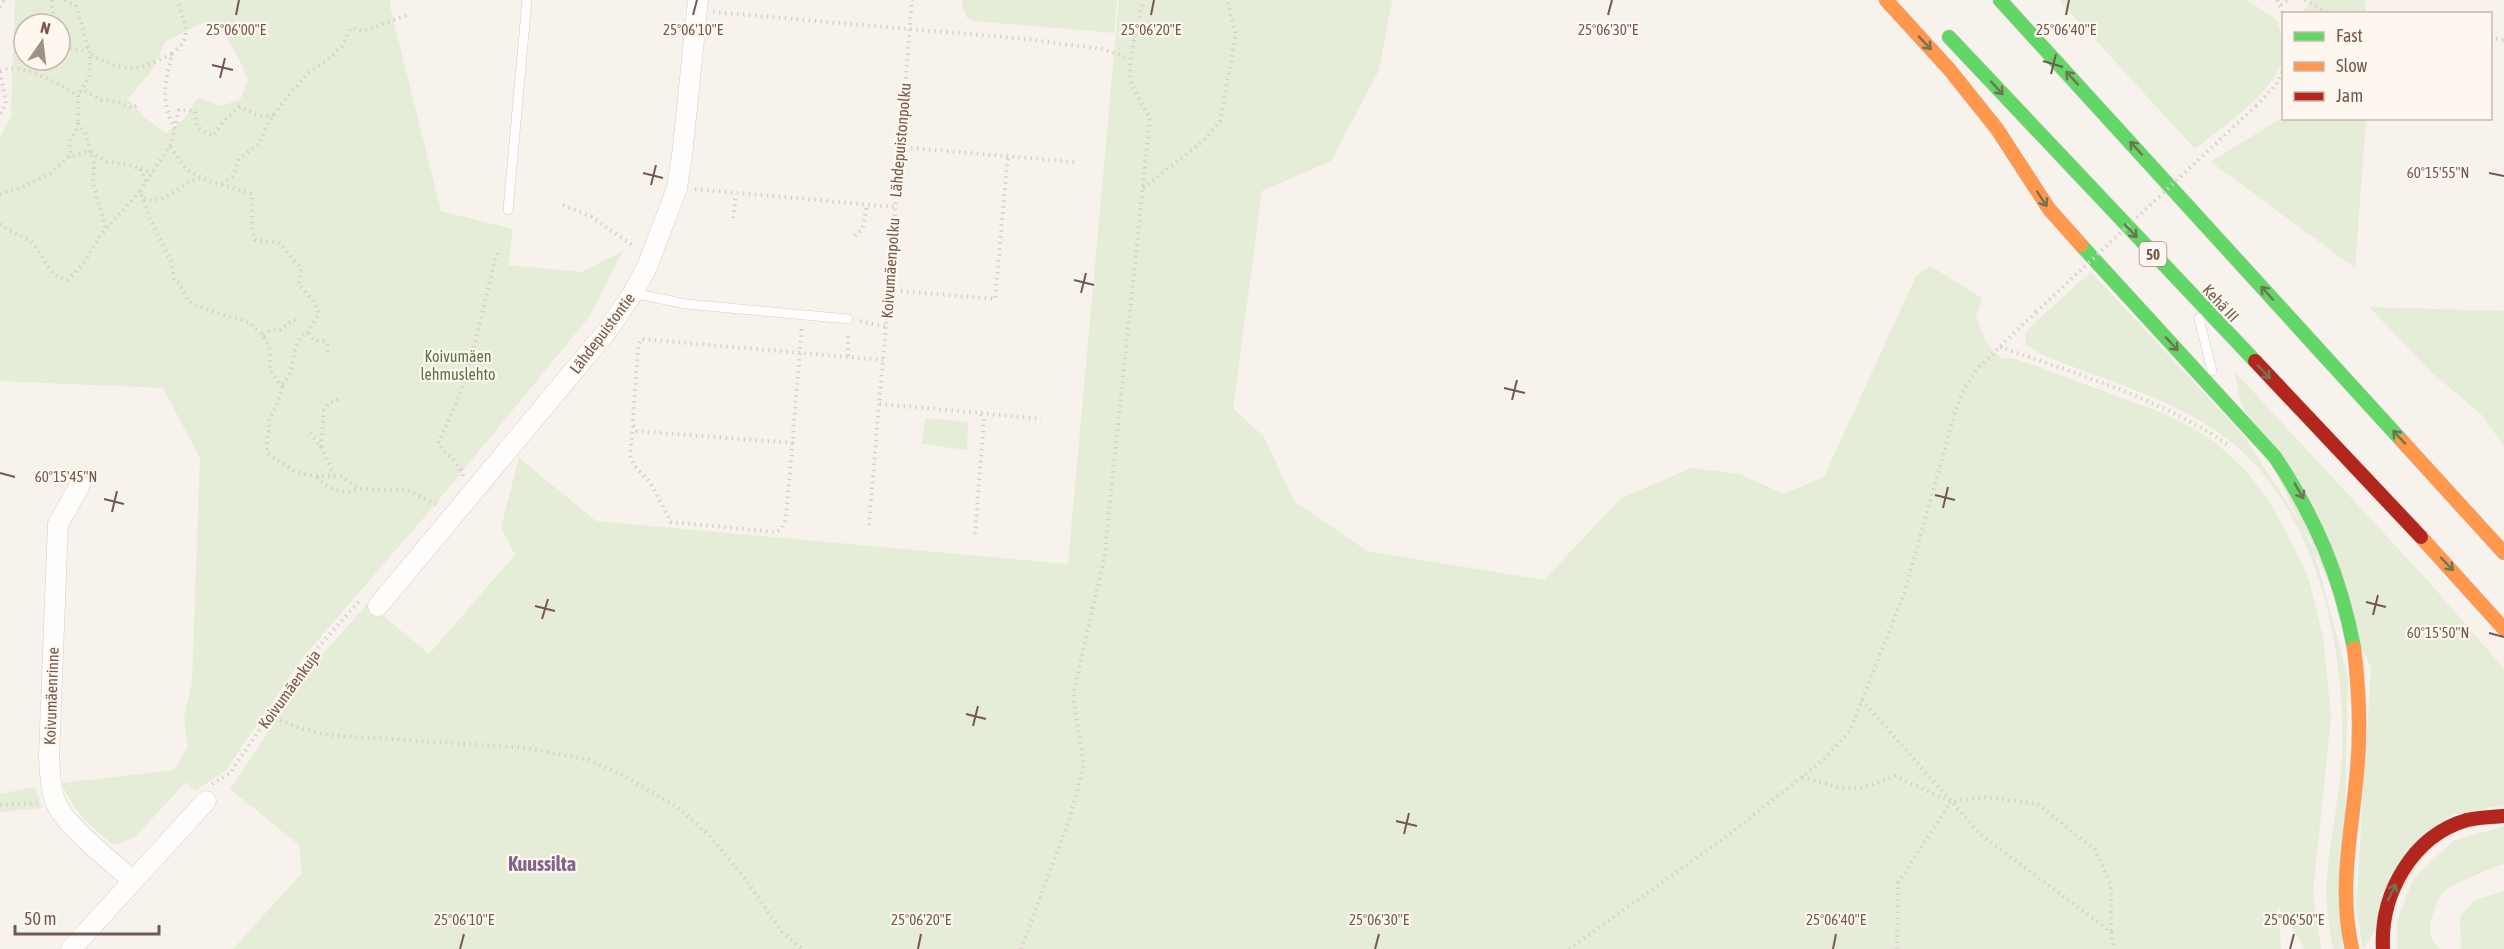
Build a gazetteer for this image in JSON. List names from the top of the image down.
{
  "streets": {
    "highway": ["50", "Kehä III"],
    "street": ["Lähdepuistontie", "Koivumäenrinne"],
    "path": ["Lähdepuistonpolku", "Koivumäenpolku", "Koivumäenkuja"]
  },
  "crossings": [
    ["Lähdepuistonpolku", "Koivumäenpolku"],
    ["Lähdepuistonpolku", "Lähdepuistontie"],
    ["Lähdepuistontie", "Koivumäenkuja"]
  ],
  "districts": ["Kuussilta"],
  "parks": ["Koivumäen lehmuslehto"],
  "legend": ["Fast", "Slow", "Jam"],
  "scale_bar": "50 m",
  "north": "top",
  "coordinates": [
    "25°06'00\"E",
    "25°06'10\"E",
    "25°06'20\"E",
    "25°06'30\"E",
    "25°06'40\"E",
    "60°15'55\"N",
    "60°15'45\"N",
    "60°15'50\"N",
    "25°06'50\"E"
  ]
}
